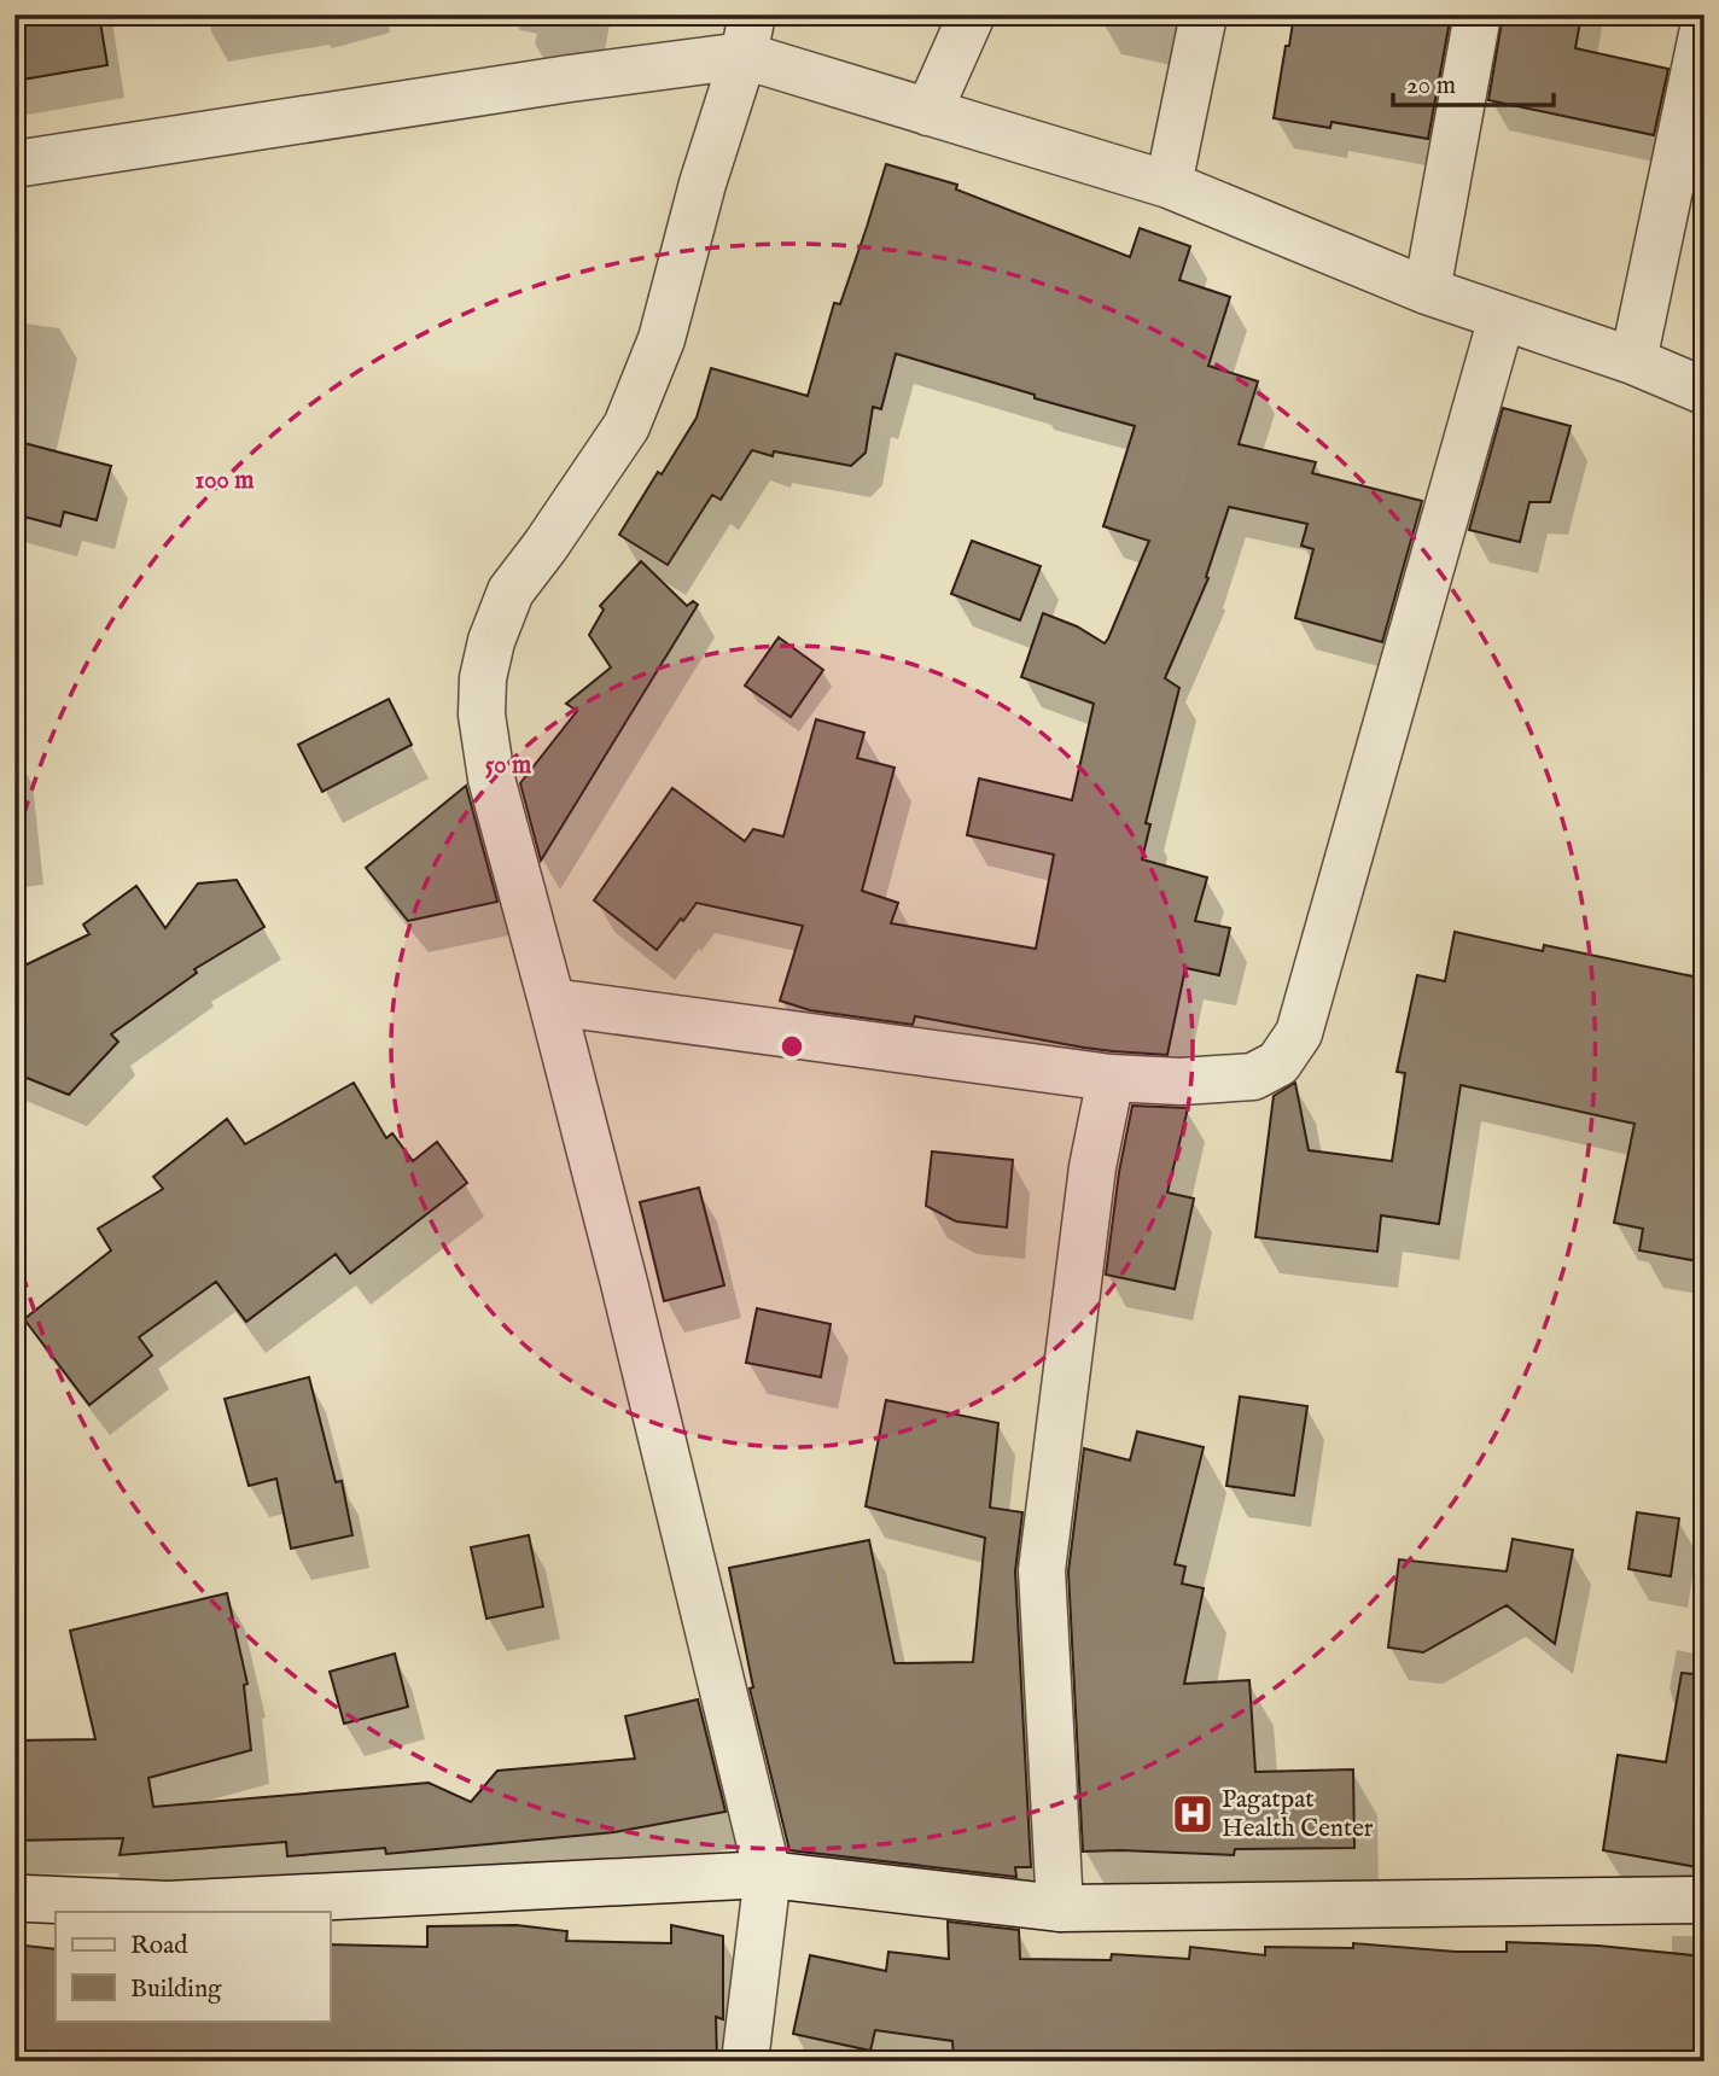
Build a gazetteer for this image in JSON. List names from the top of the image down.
{
  "places": {
    "hospital": ["Pagatpat Health Center"]
  },
  "legend": ["Road", "Building"],
  "scale_bar": "20 m",
  "rings": ["100 m", "50 m"]
}
